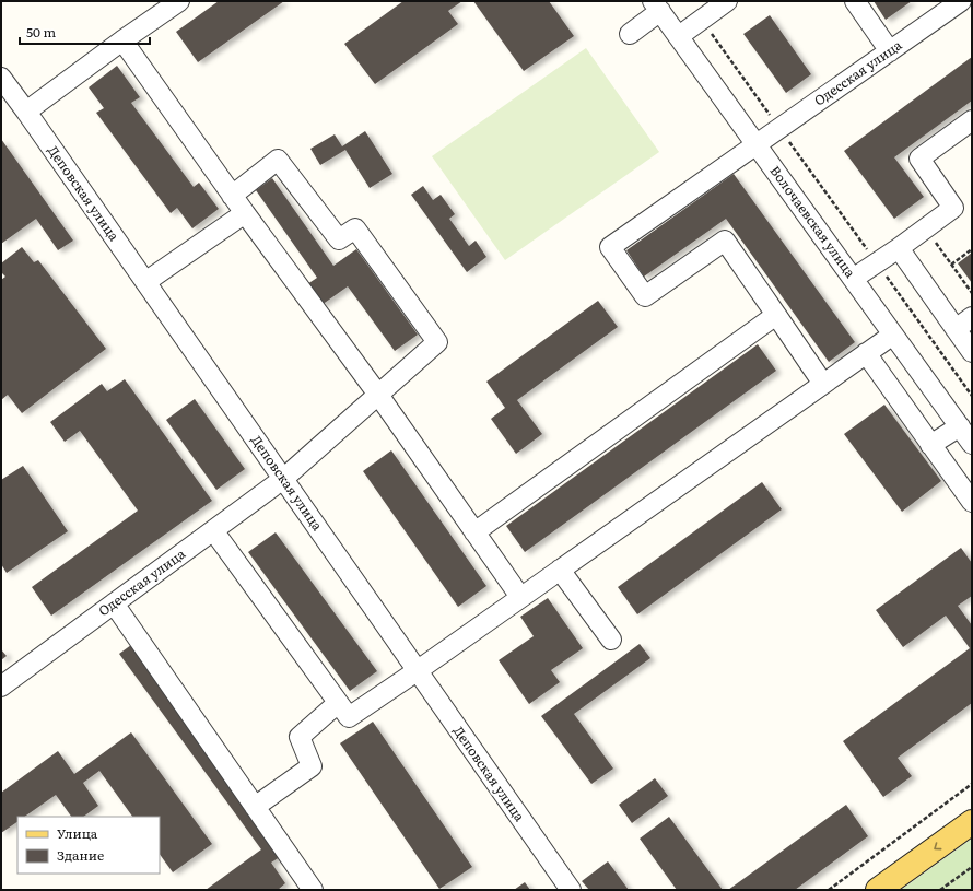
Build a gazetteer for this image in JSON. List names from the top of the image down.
{
  "streets": {
    "street": ["Одесская улица", "Деповская улица", "Волочаевская улица"]
  },
  "crossings": [
    ["Одесская улица", "Деповская улица"],
    ["Одесская улица", "Волочаевская улица"]
  ],
  "legend": ["Улица", "Здание"],
  "scale_bar": "50 m"
}
